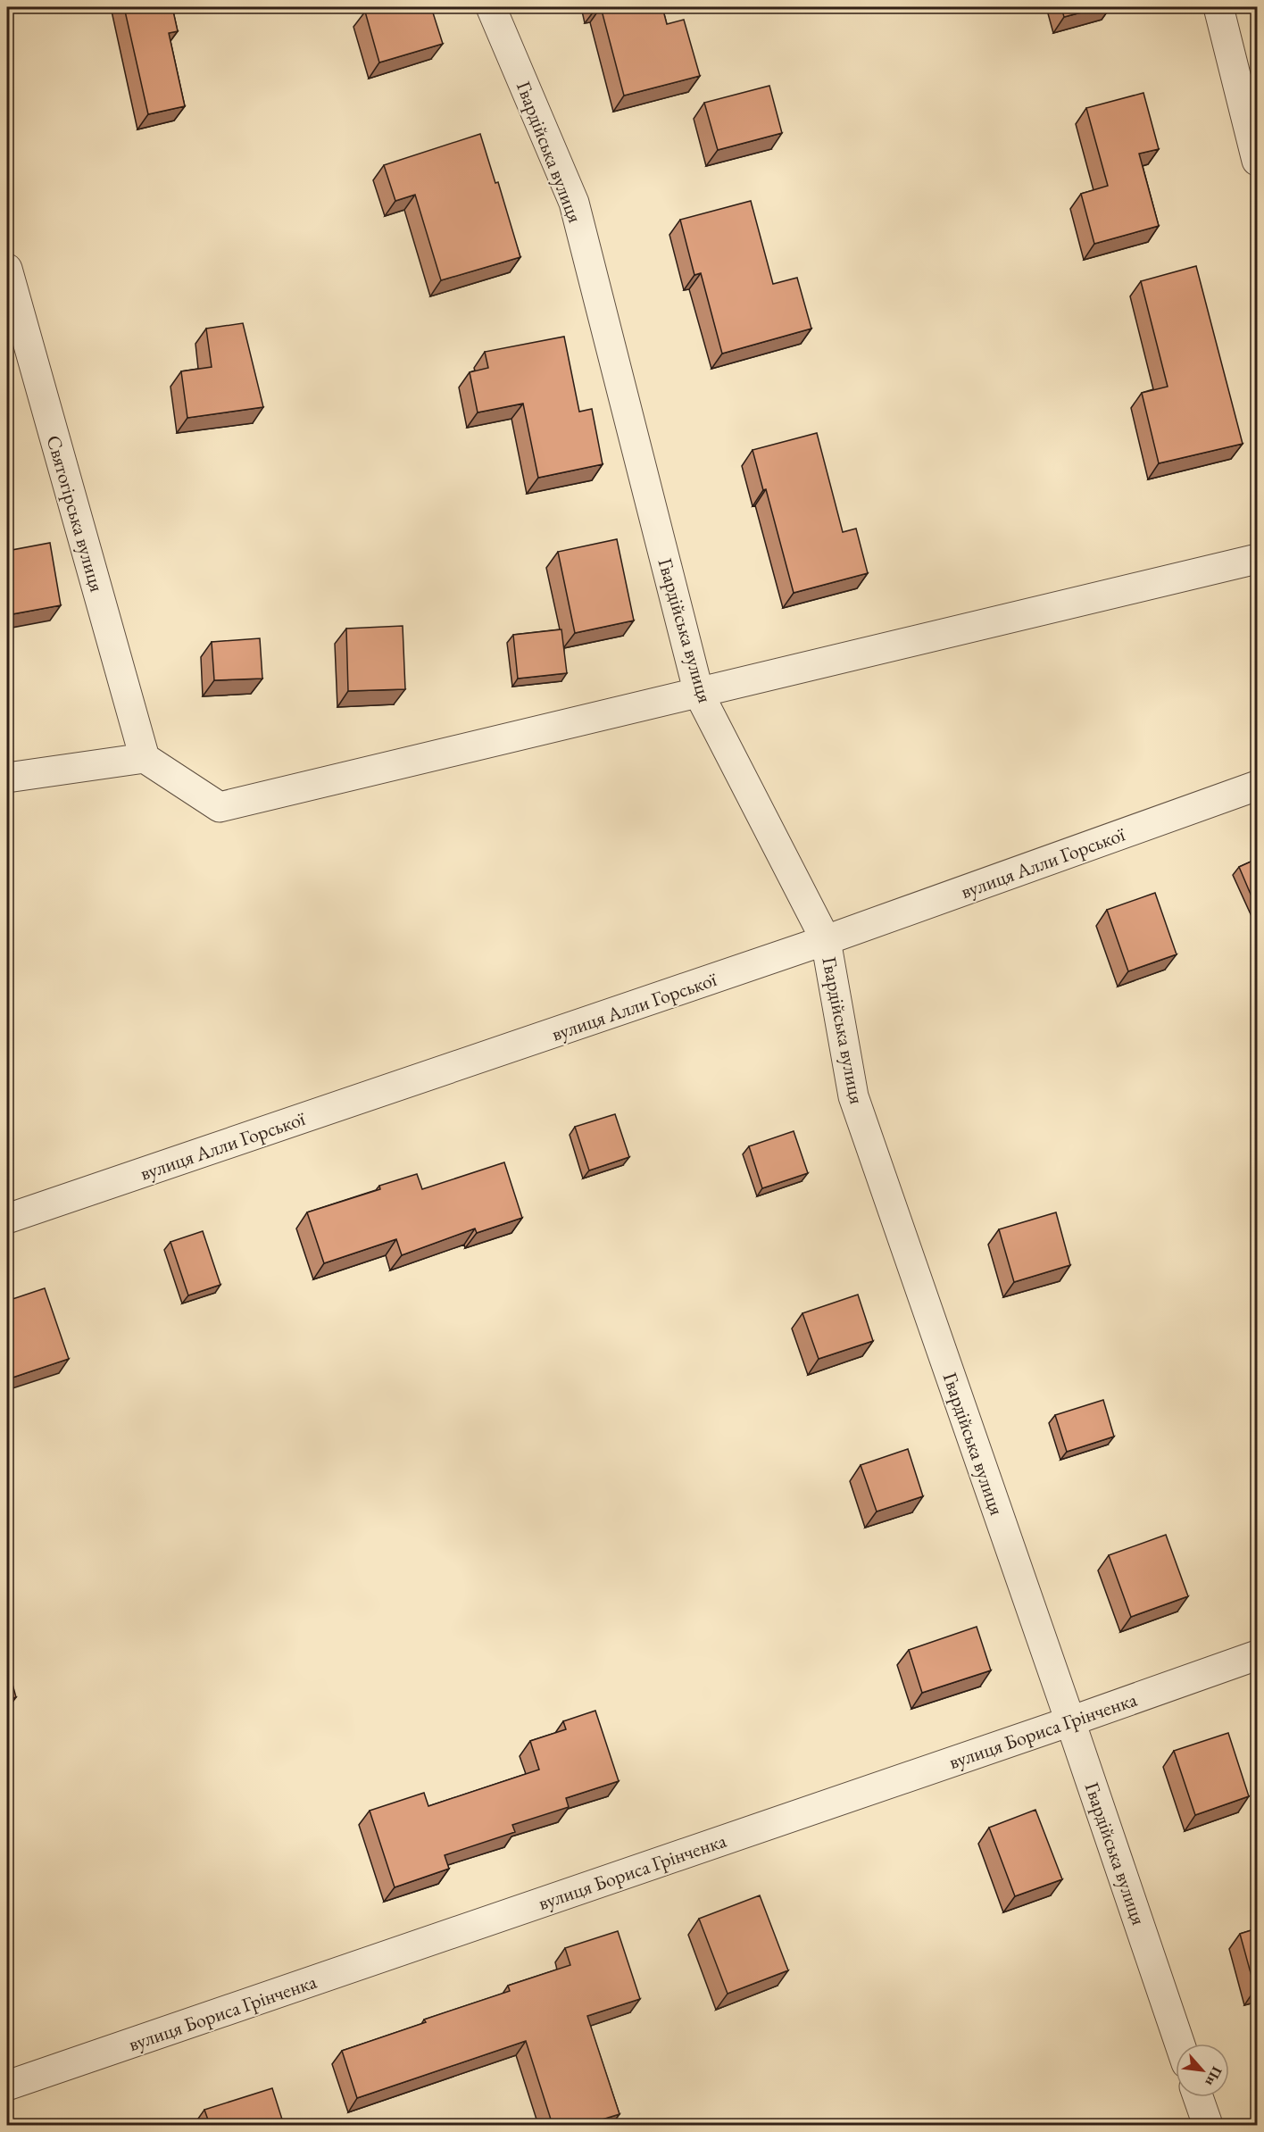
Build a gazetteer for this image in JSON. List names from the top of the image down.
{
  "streets": {
    "street": [
      "Гвардійська вулиця",
      "Святогірська вулиця",
      "вулиця Алли Горської",
      "вулиця Бориса Грінченка"
    ]
  },
  "crossings": [
    ["Гвардійська вулиця", "вулиця Алли Горської"],
    ["Гвардійська вулиця", "вулиця Бориса Грінченка"]
  ],
  "north": "bottom right"
}
